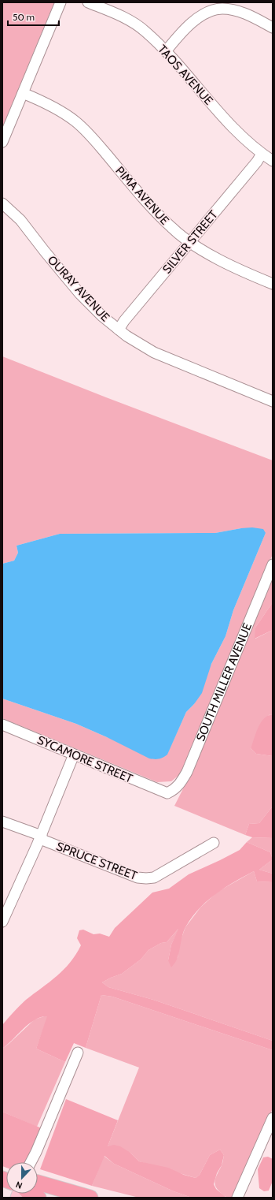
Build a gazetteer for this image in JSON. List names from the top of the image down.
{
  "streets": {
    "street": [
      "TAOS AVENUE",
      "PIMA AVENUE",
      "SILVER STREET",
      "OURAY AVENUE",
      "SOUTH MILLER AVENUE",
      "SYCAMORE STREET",
      "SPRUCE STREET"
    ]
  },
  "crossings": [
    ["TAOS AVENUE", "SILVER STREET"],
    ["PIMA AVENUE", "SILVER STREET"],
    ["SILVER STREET", "OURAY AVENUE"],
    ["SOUTH MILLER AVENUE", "SYCAMORE STREET"]
  ],
  "scale_bar": "50 m",
  "north": "bottom"
}
